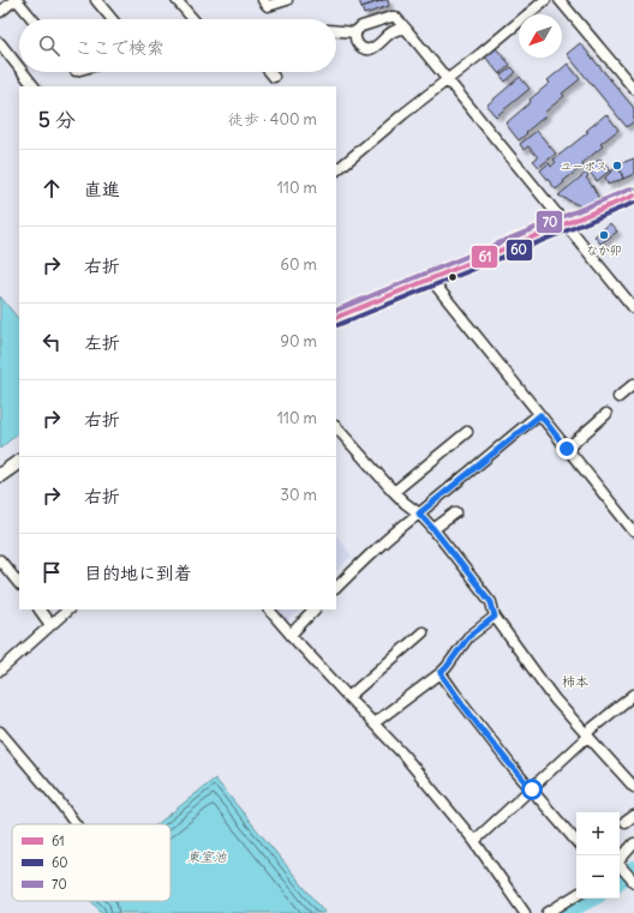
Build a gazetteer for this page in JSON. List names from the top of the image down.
{
  "districts": ["柿本"],
  "water": ["東室池"],
  "places": ["ユーポス", "なか卯"],
  "lines": ["transit line 70", "transit line 61", "transit line 60"],
  "legend": ["61", "60", "70"],
  "north": "bottom left",
  "page": {
    "search": "ここで検索",
    "heading": ["5 分", "徒歩 · 400 m"],
    "list": [
      ["直進", "110 m"],
      ["右折", "60 m"],
      ["左折", "90 m"],
      ["右折", "110 m"],
      ["右折", "30 m"],
      "目的地に到着"
    ],
    "map_buttons": ["+", "−"]
  }
}
